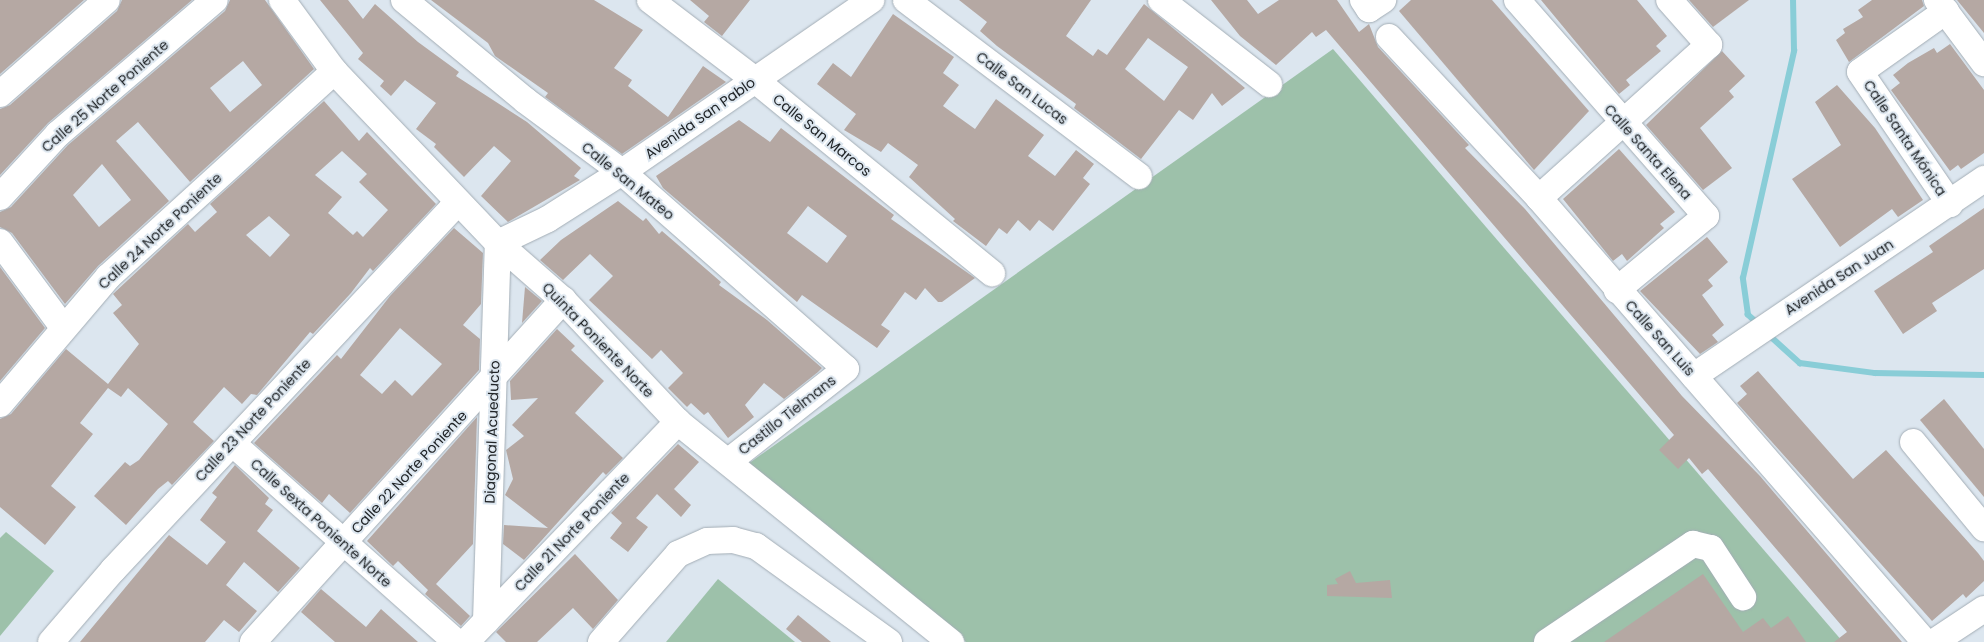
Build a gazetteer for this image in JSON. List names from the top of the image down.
{
  "streets": {
    "street": [
      "Calle San Lucas",
      "Calle 25 Norte Poniente",
      "Avenida San Pablo",
      "Calle San Marcos",
      "Calle Santa Mónica",
      "Calle Santa Elena",
      "Calle San Mateo",
      "Calle 24 Norte Poniente",
      "Avenida San Juan",
      "Calle San Luis",
      "Quinta Poniente Norte",
      "Castillo Tielmans",
      "Calle 23 Norte Poniente",
      "Diagonal Acueducto",
      "Calle 22 Norte Poniente",
      "Calle Sexta Poniente Norte",
      "Calle 21 Norte Poniente"
    ]
  },
  "crossings": [
    ["Avenida San Pablo", "Calle San Marcos"],
    ["Avenida San Pablo", "Calle San Mateo"],
    ["Avenida San Pablo", "Quinta Poniente Norte"],
    ["Avenida San Pablo", "Diagonal Acueducto"],
    ["Calle Santa Mónica", "Avenida San Juan"],
    ["Calle Santa Elena", "Calle San Luis"],
    ["Calle San Mateo", "Castillo Tielmans"],
    ["Calle 24 Norte Poniente", "Quinta Poniente Norte"],
    ["Avenida San Juan", "Calle San Luis"],
    ["Quinta Poniente Norte", "Castillo Tielmans"],
    ["Quinta Poniente Norte", "Calle 23 Norte Poniente"],
    ["Quinta Poniente Norte", "Diagonal Acueducto"],
    ["Quinta Poniente Norte", "Calle 22 Norte Poniente"],
    ["Quinta Poniente Norte", "Calle 21 Norte Poniente"],
    ["Calle 23 Norte Poniente", "Calle Sexta Poniente Norte"],
    ["Diagonal Acueducto", "Calle 22 Norte Poniente"],
    ["Diagonal Acueducto", "Calle 21 Norte Poniente"],
    ["Calle 22 Norte Poniente", "Calle Sexta Poniente Norte"]
  ]
}
